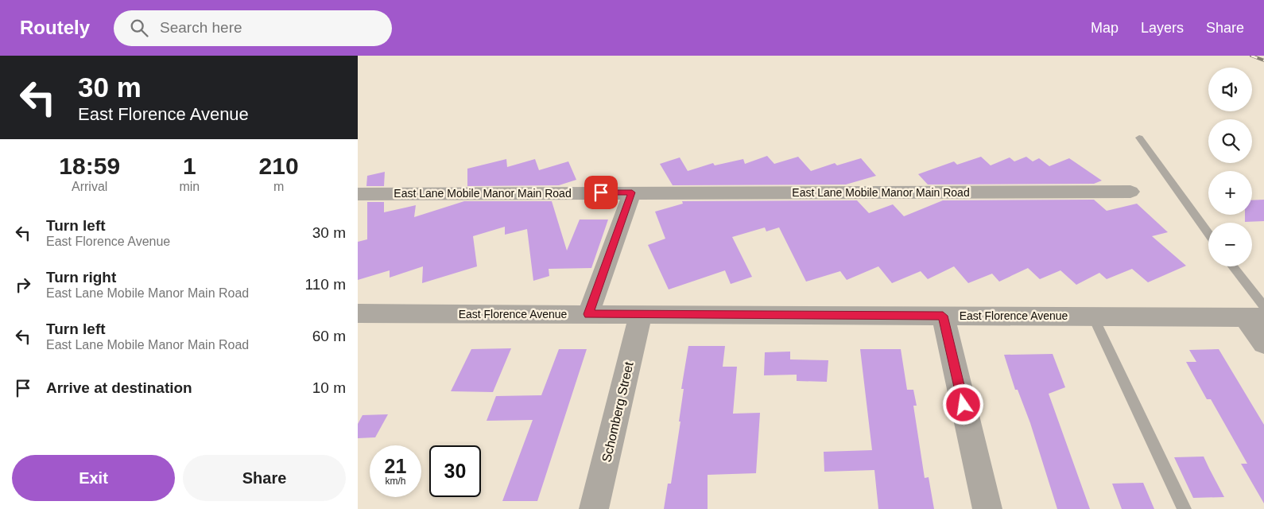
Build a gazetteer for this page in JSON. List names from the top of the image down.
{
  "streets": {
    "street": ["East Lane Mobile Manor Main Road", "East Florence Avenue", "Schomberg Street"]
  },
  "crossings": [
    ["East Florence Avenue", "Schomberg Street"]
  ],
  "page": {
    "header": "Routely",
    "search": "Search here",
    "nav": ["Map", "Layers", "Share"],
    "turn": ["30 m", "East Florence Avenue"],
    "map_buttons": ["+", "−"],
    "eta": [
      "18:59",
      "Arrival",
      "1",
      "min",
      "210",
      "m"
    ],
    "list": [
      {
        "name": "Turn left",
        "note": "East Florence Avenue",
        "value": "30 m"
      },
      {
        "name": "Turn right",
        "note": "East Lane Mobile Manor Main Road",
        "value": "110 m"
      },
      {
        "name": "Turn left",
        "note": "East Lane Mobile Manor Main Road",
        "value": "60 m"
      },
      {
        "name": "Arrive at destination",
        "value": "10 m"
      }
    ],
    "speed": "21 km/h",
    "limit": "30",
    "buttons": ["Exit", "Share"]
  }
}
